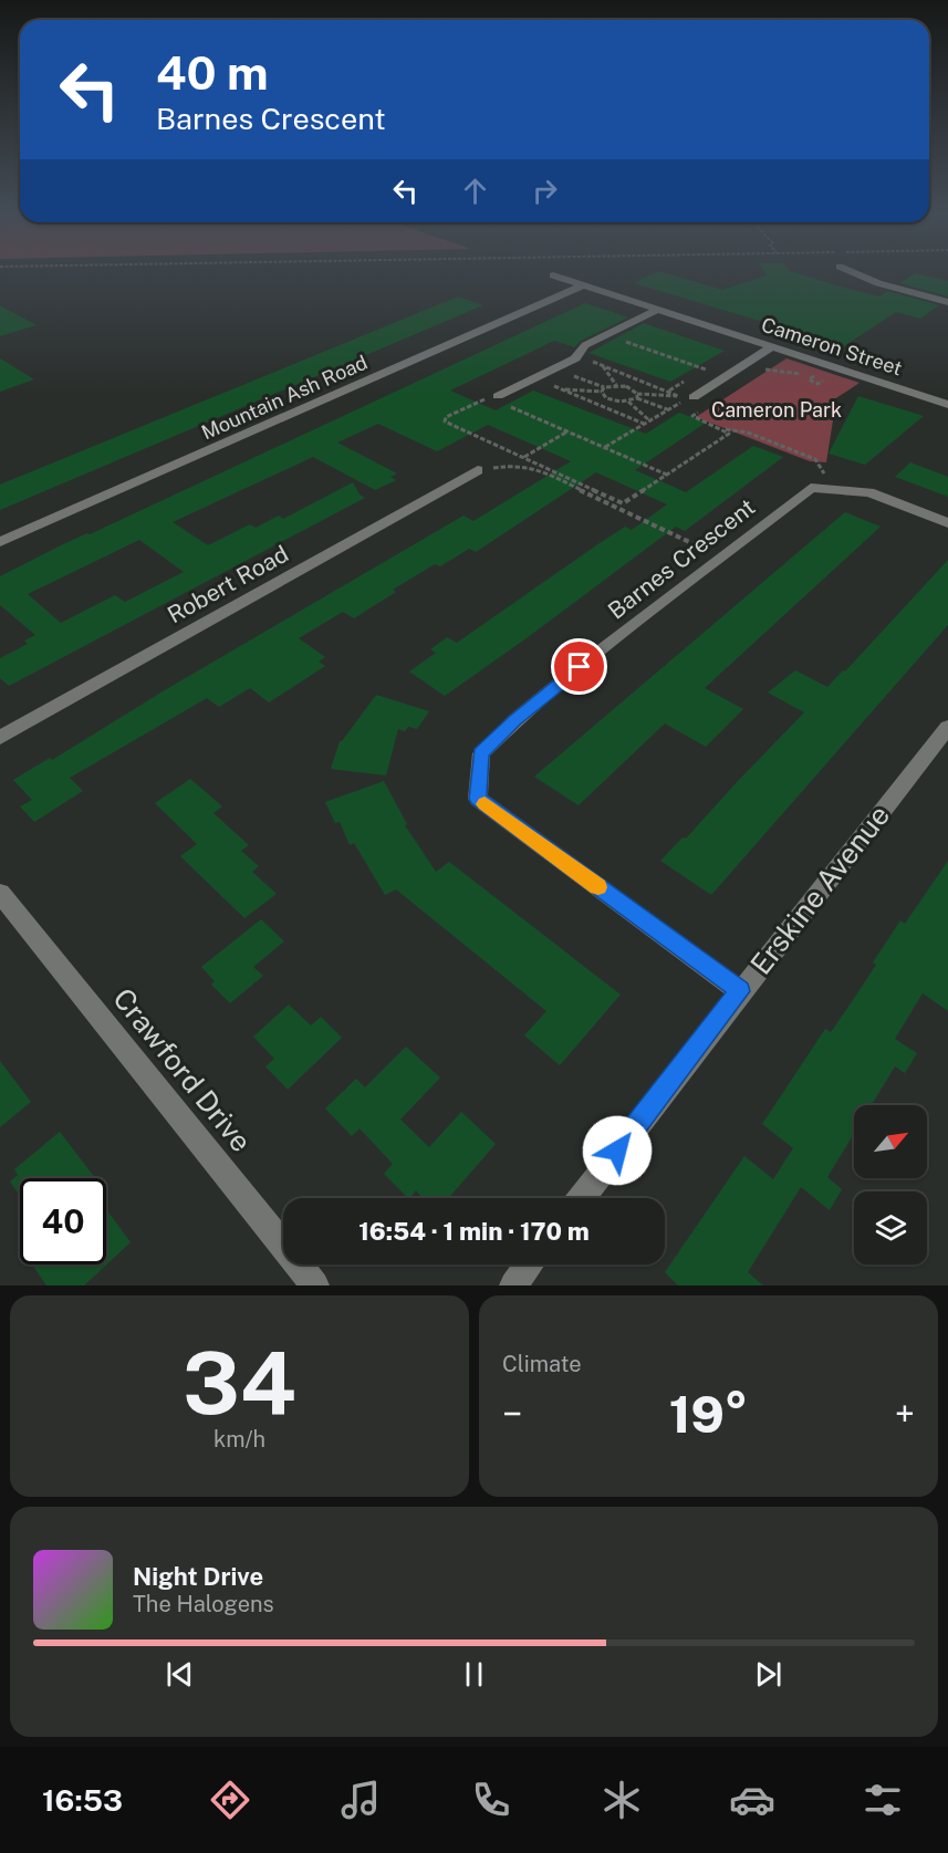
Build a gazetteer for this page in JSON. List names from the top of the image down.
{
  "streets": {
    "street": [
      "Cameron Street",
      "Mountain Ash Road",
      "Barnes Crescent",
      "Robert Road",
      "Erskine Avenue",
      "Crawford Drive"
    ]
  },
  "crossings": [
    ["Cameron Street", "Mountain Ash Road"],
    ["Barnes Crescent", "Erskine Avenue"]
  ],
  "parks": ["Cameron Park"],
  "north": "top right",
  "page": {
    "turn": ["40 m", "Barnes Crescent"],
    "limit": "40",
    "trip": "16:54 · 1 min · 170 m",
    "tile": [
      ["34", "km/h"],
      "Climate"
    ],
    "heat": ["−", "19°", "+"],
    "song": ["Night Drive", "The Halogens"],
    "tabs": "16:53"
  }
}
